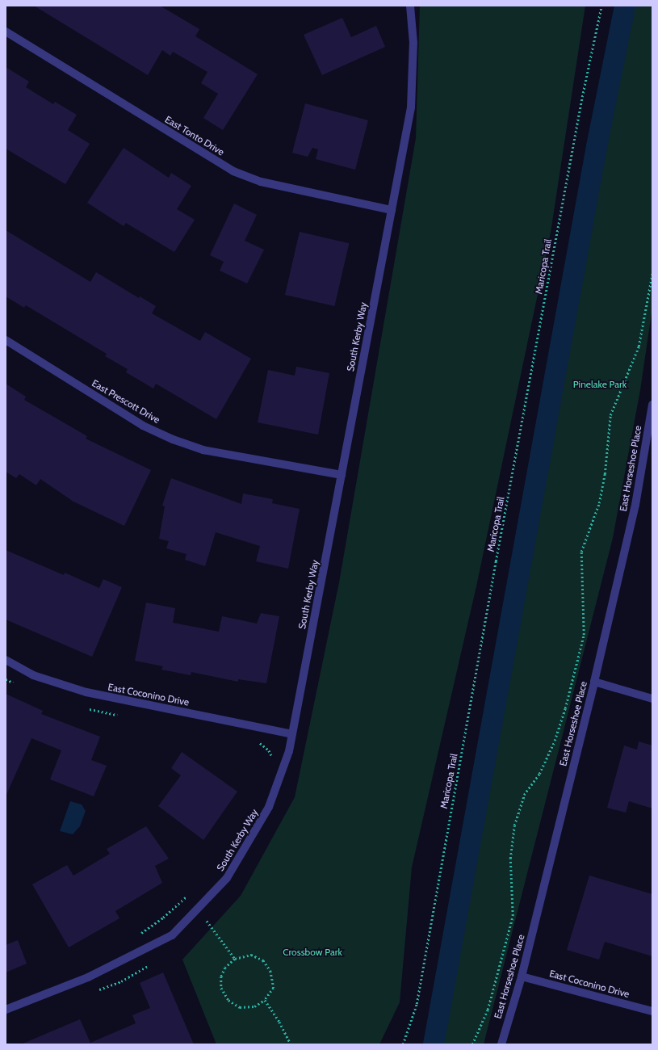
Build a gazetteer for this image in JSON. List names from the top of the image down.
{
  "streets": {
    "street": [
      "East Tonto Drive",
      "South Kerby Way",
      "East Prescott Drive",
      "East Horseshoe Place",
      "East Coconino Drive"
    ],
    "path": ["Maricopa Trail"]
  },
  "crossings": [
    ["East Tonto Drive", "South Kerby Way"],
    ["South Kerby Way", "East Prescott Drive"],
    ["South Kerby Way", "East Coconino Drive"],
    ["East Horseshoe Place", "East Coconino Drive"]
  ],
  "parks": ["Pinelake Park", "Crossbow Park"]
}
